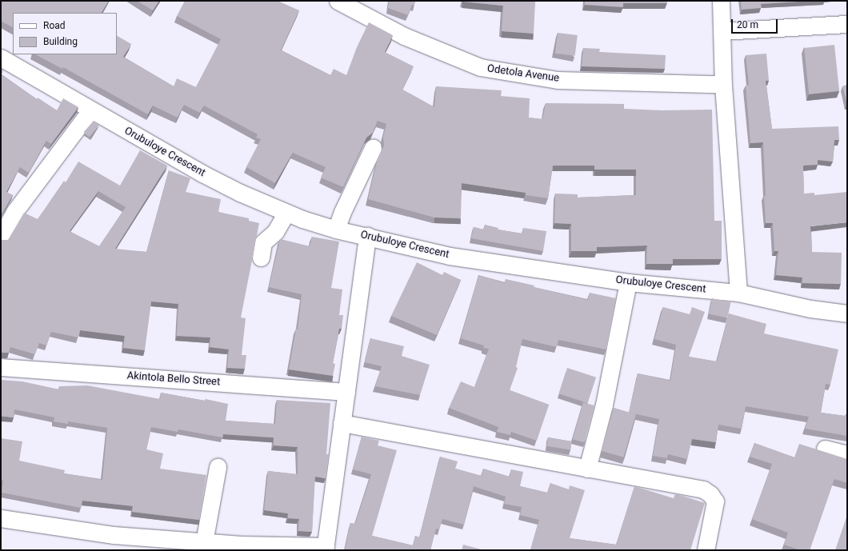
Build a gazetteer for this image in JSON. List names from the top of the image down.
{
  "streets": {
    "street": ["Odetola Avenue", "Orubuloye Crescent", "Akintola Bello Street"]
  },
  "legend": ["Road", "Building"],
  "scale_bar": "20 m"
}
